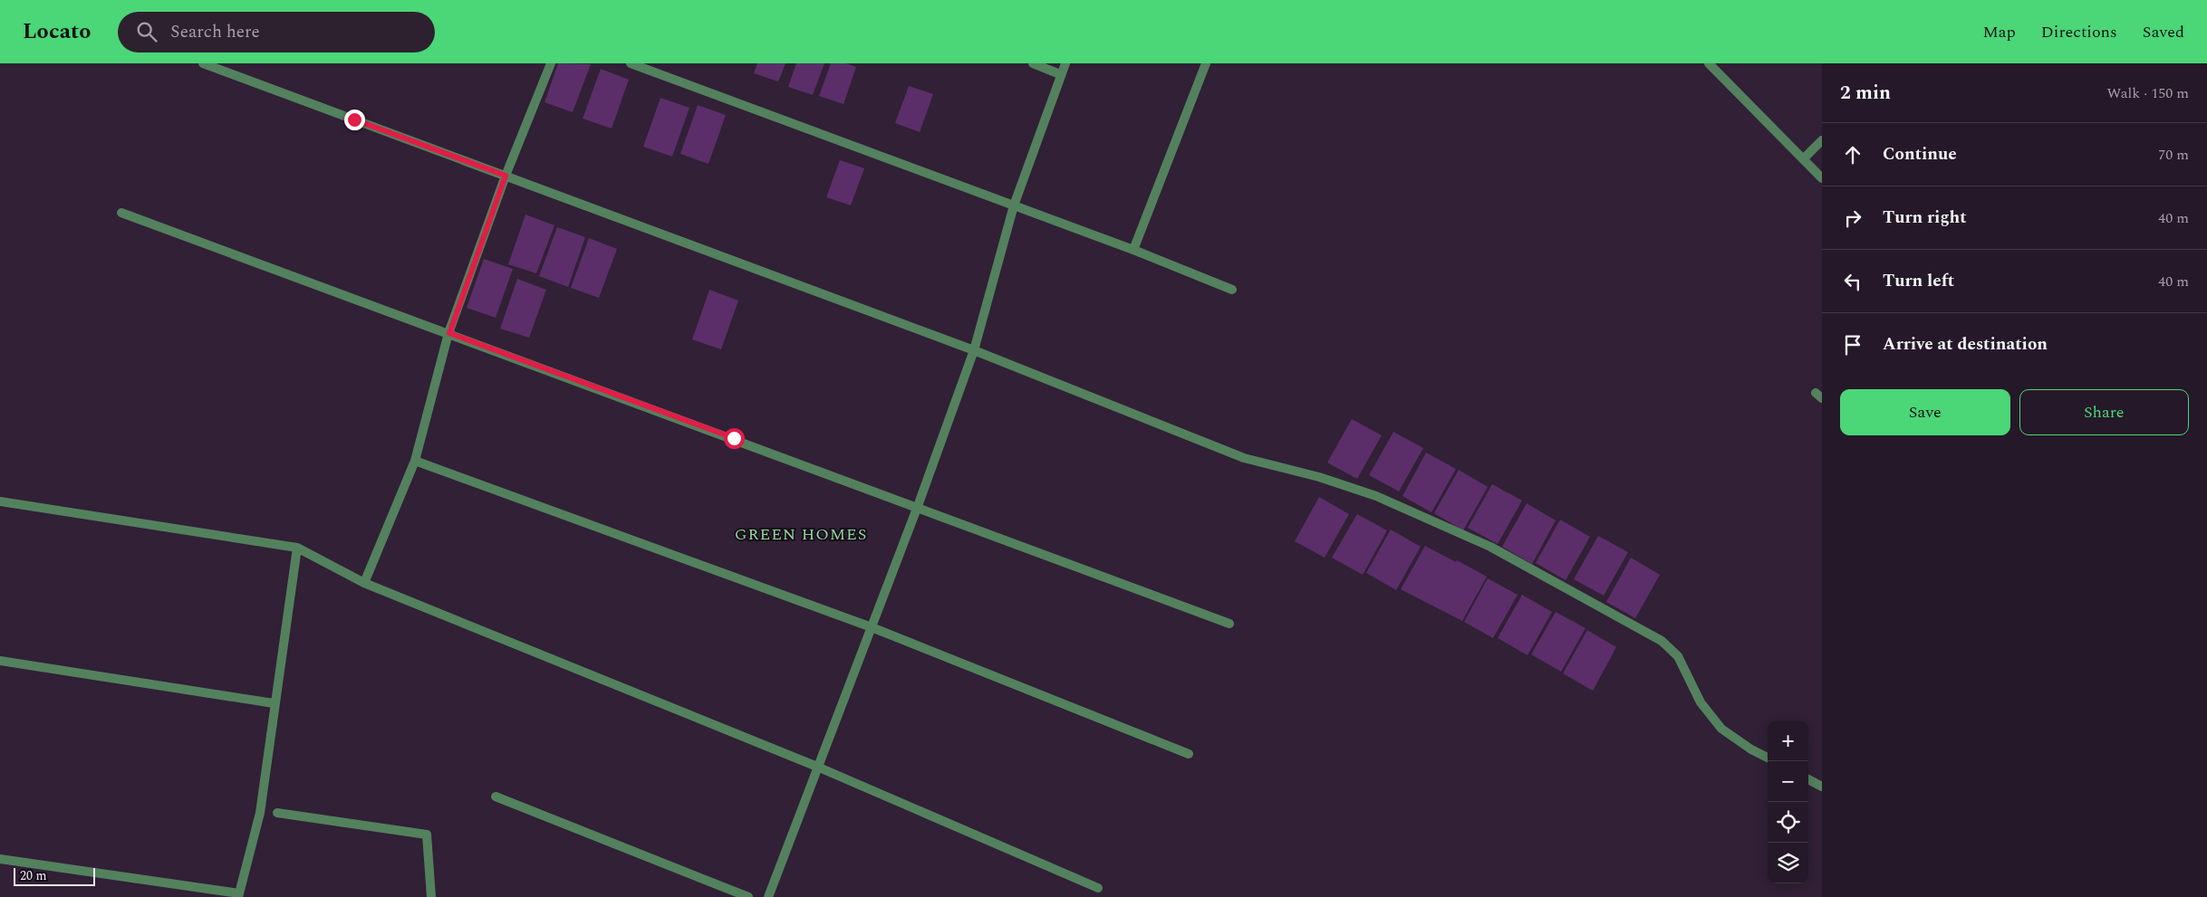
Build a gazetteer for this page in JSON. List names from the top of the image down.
{
  "districts": ["GREEN HOMES"],
  "scale_bar": "20 m",
  "page": {
    "header": "Locato",
    "search": "Search here",
    "nav": ["Map", "Directions", "Saved"],
    "heading": ["2 min", "Walk · 150 m"],
    "list": [
      ["Continue", "70 m"],
      ["Turn right", "40 m"],
      ["Turn left", "40 m"],
      "Arrive at destination"
    ],
    "buttons": ["Save", "Share"],
    "map_buttons": ["+", "−"],
    "scale": "20 m"
  }
}
